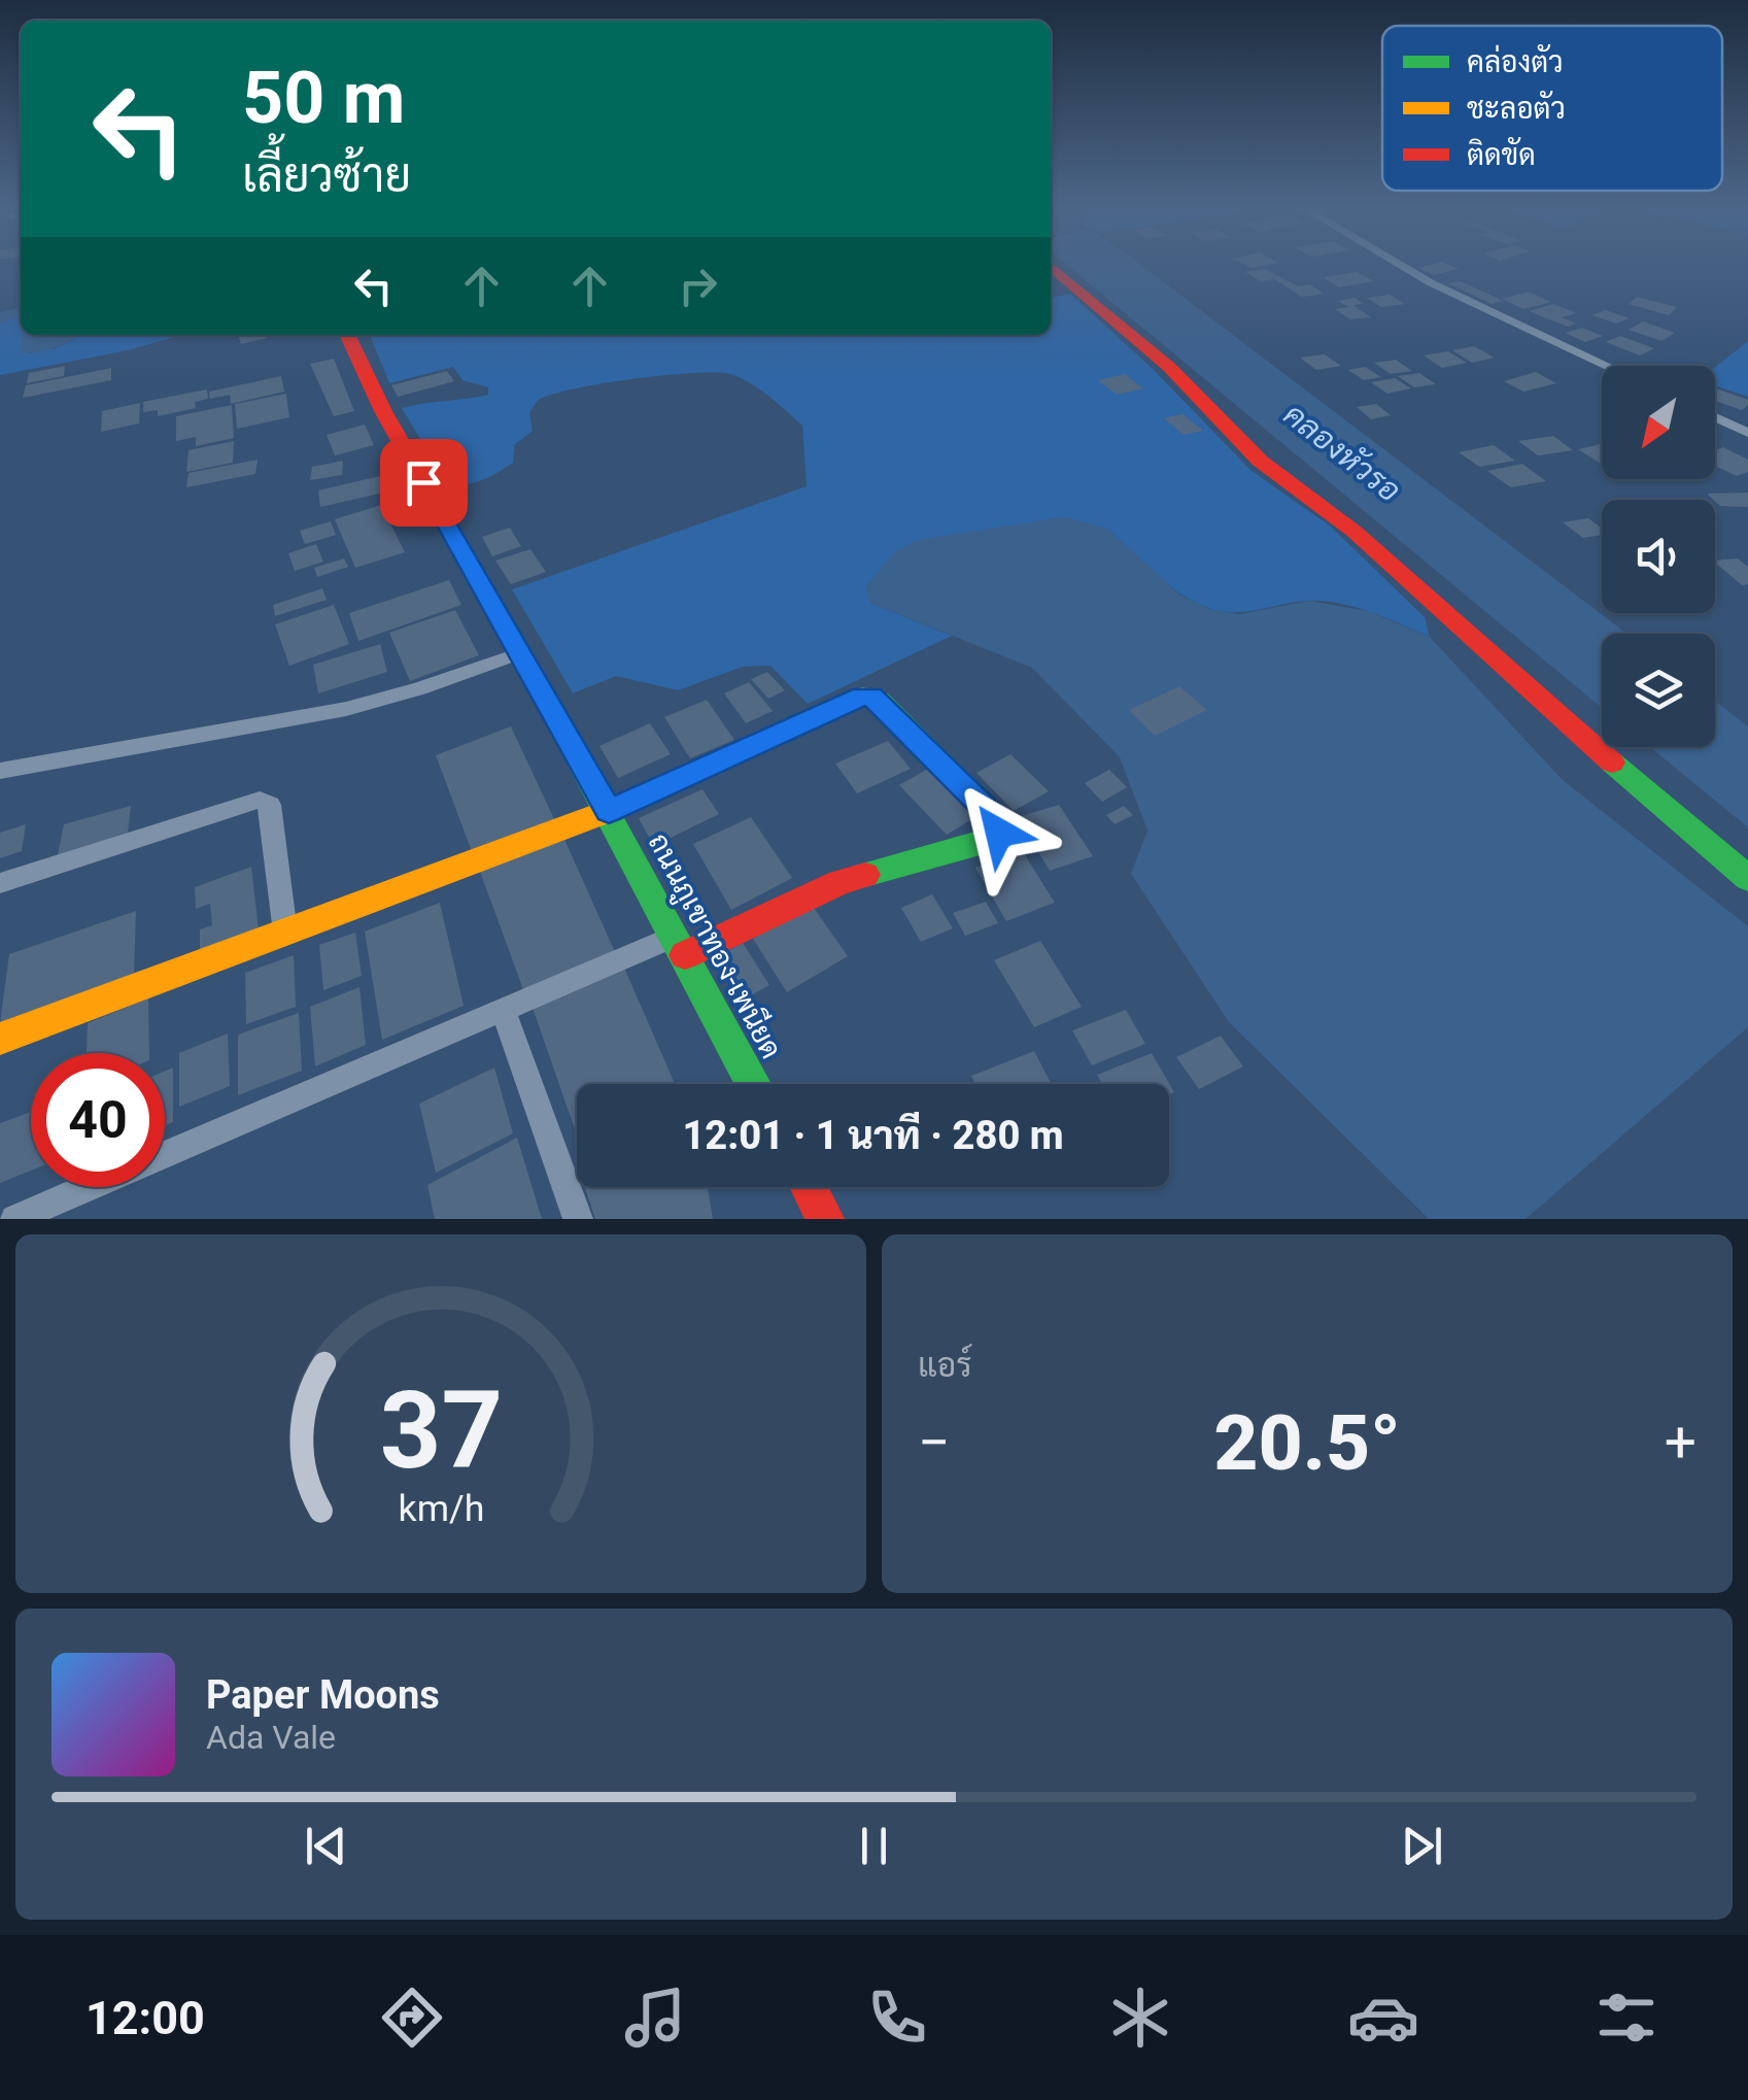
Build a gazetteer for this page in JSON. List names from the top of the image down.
{
  "streets": {
    "street": ["ถนนภูเขาทอง-เพนียด"]
  },
  "water": ["คลองหัวรอ"],
  "legend": ["คล่องตัว", "ชะลอตัว", "ติดขัด"],
  "north": "bottom left",
  "page": {
    "turn": ["50 m", "เลี้ยวซ้าย"],
    "limit": "40",
    "trip": "12:01 · 1 นาที · 280 m",
    "tile": "แอร์",
    "heat": ["−", "20.5°", "+"],
    "song": ["Paper Moons", "Ada Vale"],
    "tabs": "12:00",
    "gauge": ["37", "km/h"]
  }
}
